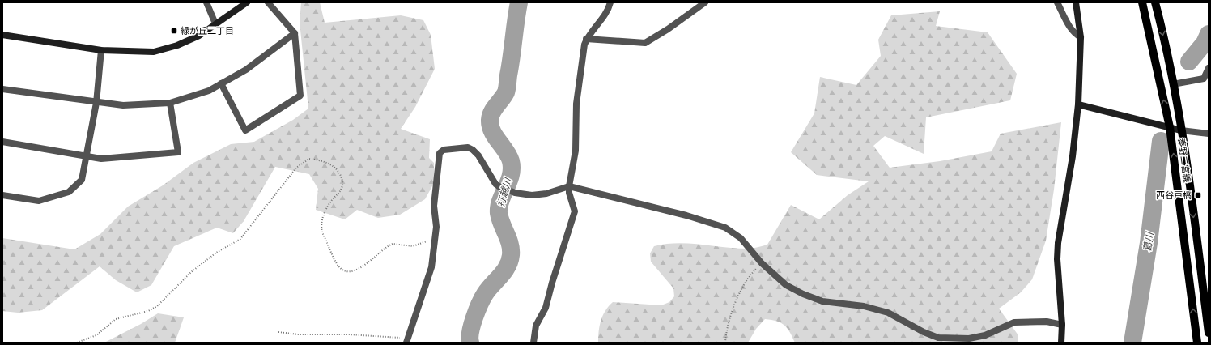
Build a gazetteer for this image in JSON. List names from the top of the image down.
{
  "streets": {
    "main road": ["秦野二宮線"]
  },
  "water": ["打越川", "葛川"],
  "places": {
    "transit": ["緑が丘二丁目", "西谷戸橋"]
  }
}
